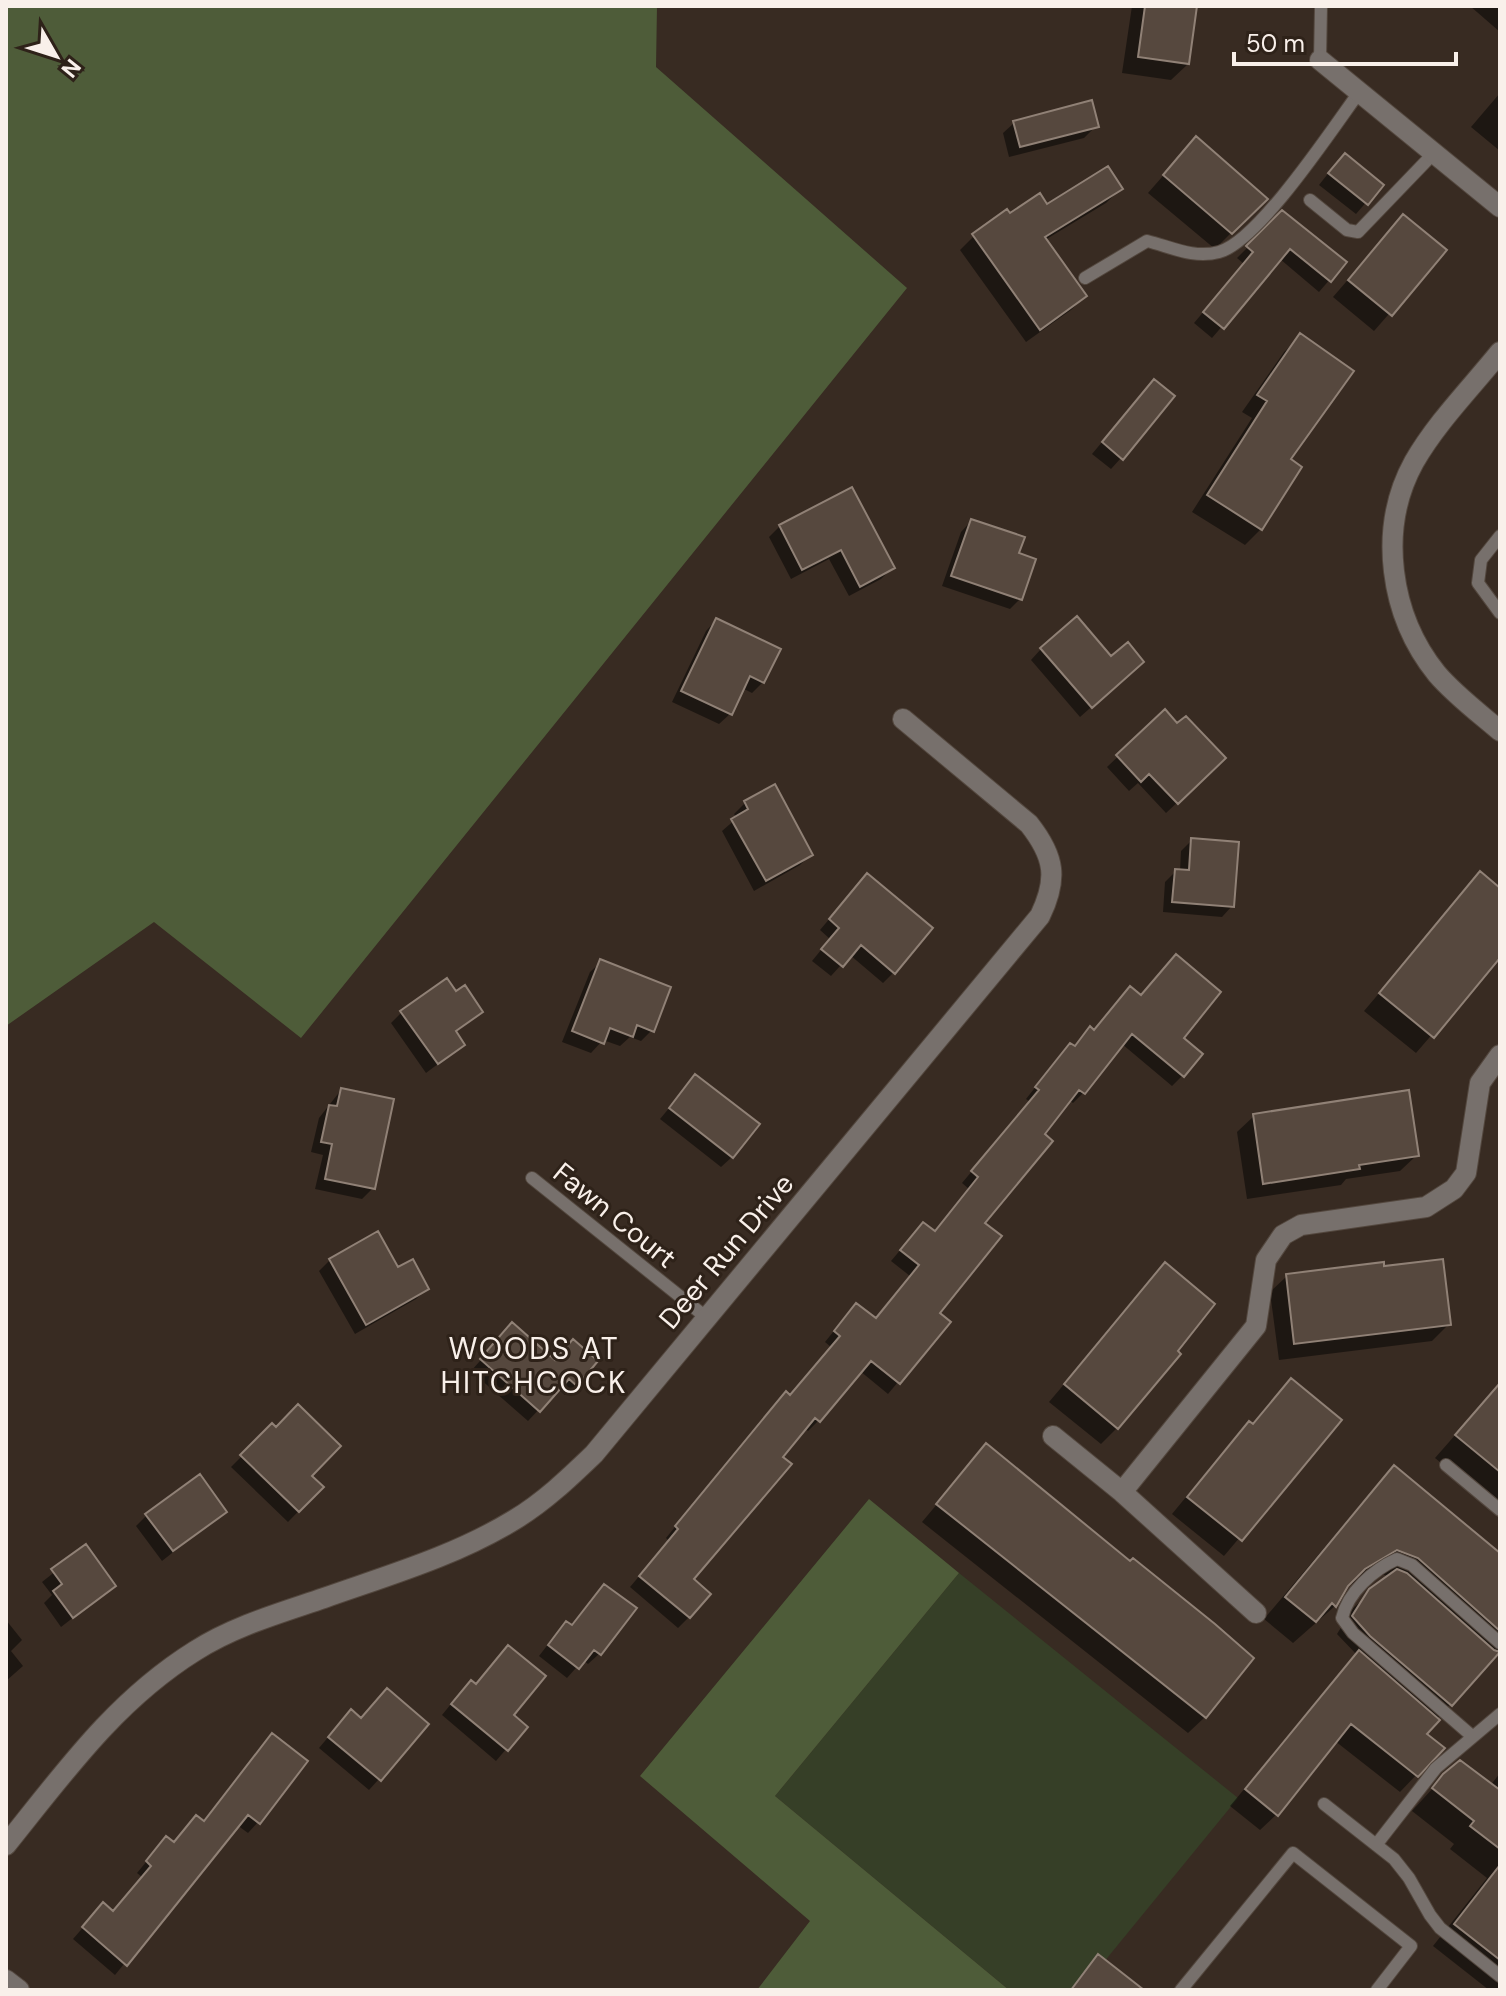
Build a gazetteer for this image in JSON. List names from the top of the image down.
{
  "streets": {
    "street": ["Deer Run Drive"],
    "lane": ["Fawn Court"]
  },
  "crossings": [
    ["Fawn Court", "Deer Run Drive"]
  ],
  "districts": ["WOODS AT HITCHCOCK"],
  "scale_bar": "50 m",
  "north": "bottom right"
}
